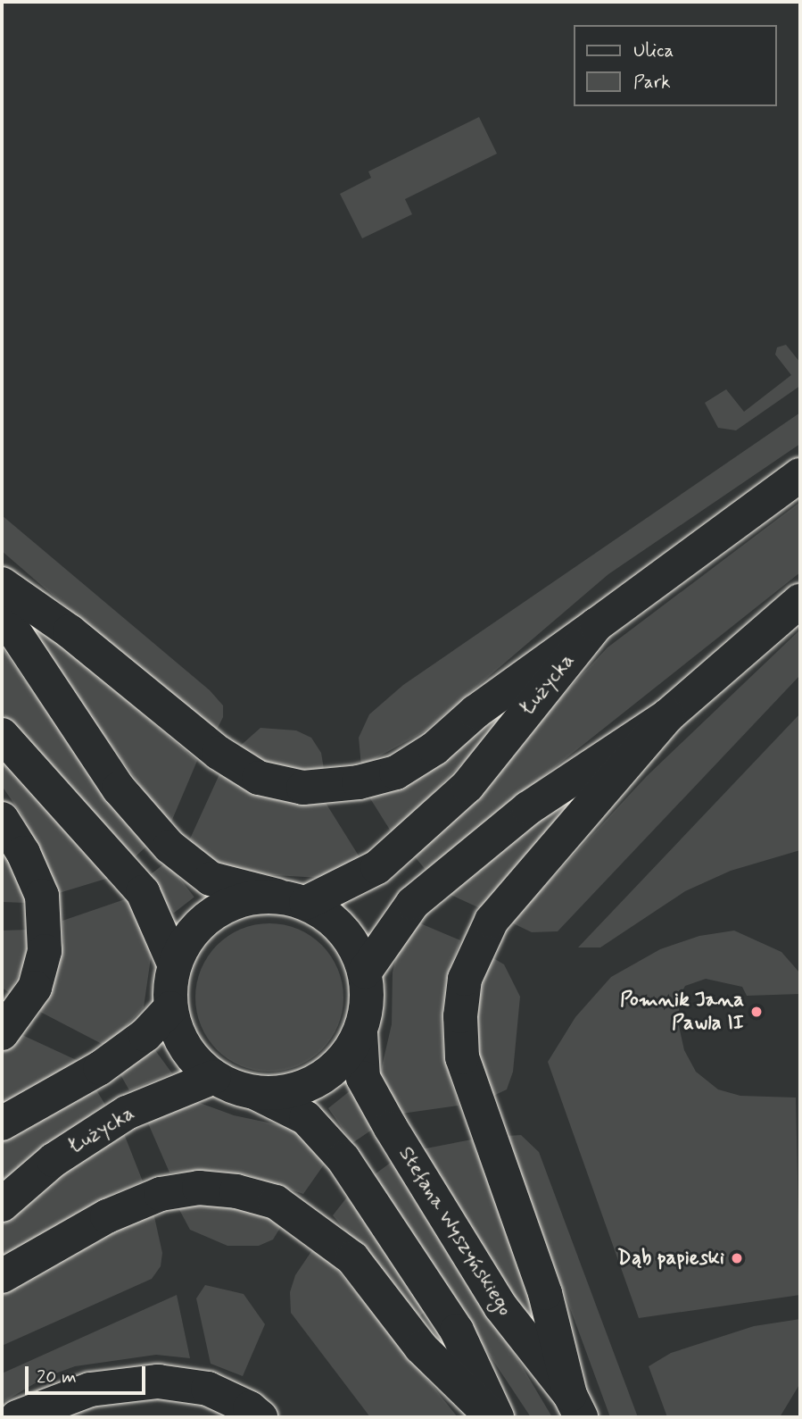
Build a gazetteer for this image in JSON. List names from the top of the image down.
{
  "streets": {
    "main road": ["Łużycka", "Stefana Wyszyńskiego"]
  },
  "crossings": [
    ["Łużycka", "Stefana Wyszyńskiego"]
  ],
  "places": ["Pomnik Jana Pawla II", "Dąb papieski"],
  "legend": ["Ulica", "Park"],
  "scale_bar": "20 m"
}
